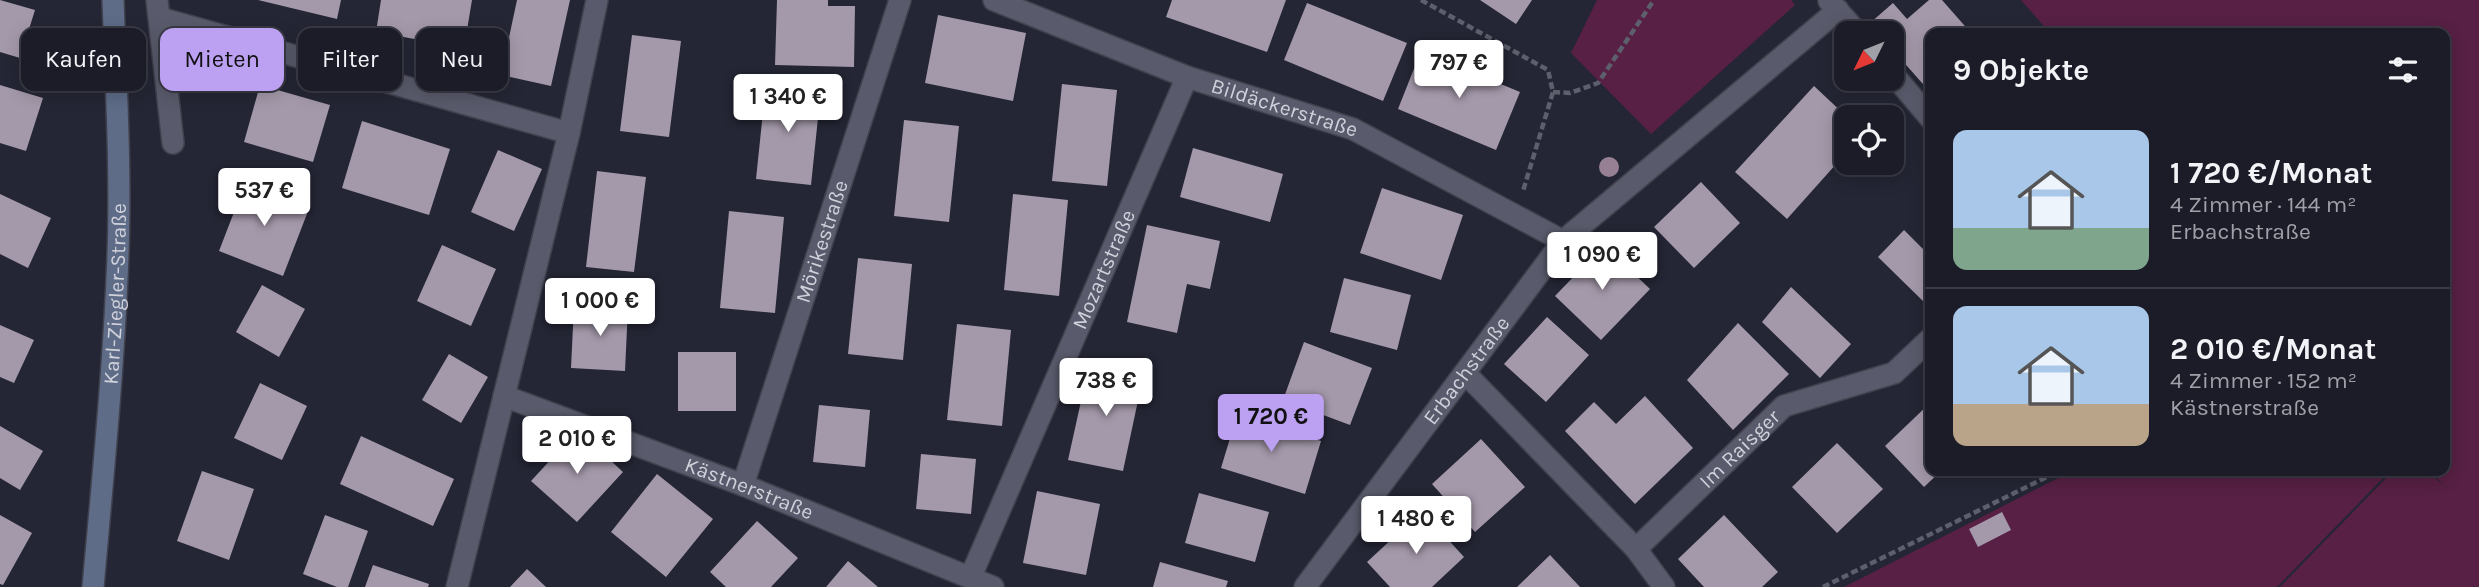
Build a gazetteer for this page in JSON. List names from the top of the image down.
{
  "streets": {
    "street": [
      "Bildäckerstraße",
      "Mörikestraße",
      "Mozartstraße",
      "Karl-Ziegler-Straße",
      "Erbachstraße",
      "Im Raisger",
      "Kästnerstraße"
    ]
  },
  "crossings": [
    ["Bildäckerstraße", "Mozartstraße"],
    ["Bildäckerstraße", "Erbachstraße"],
    ["Mörikestraße", "Kästnerstraße"],
    ["Mozartstraße", "Kästnerstraße"]
  ],
  "north": "bottom left",
  "page": {
    "chip": [
      "Kaufen",
      "Mieten",
      "Filter",
      "Neu"
    ],
    "heading": "9 Objekte",
    "price": [
      "797 €",
      "1 340 €",
      "537 €",
      "1 090 €",
      "1 000 €",
      "738 €",
      "1 720 €",
      "2 010 €",
      "1 480 €"
    ],
    "list": [
      {
        "name": "1 720 €/Monat",
        "note": "4 Zimmer · 144 m² · Erbachstraße"
      },
      {
        "name": "2 010 €/Monat",
        "note": "4 Zimmer · 152 m² · Kästnerstraße"
      }
    ]
  }
}
